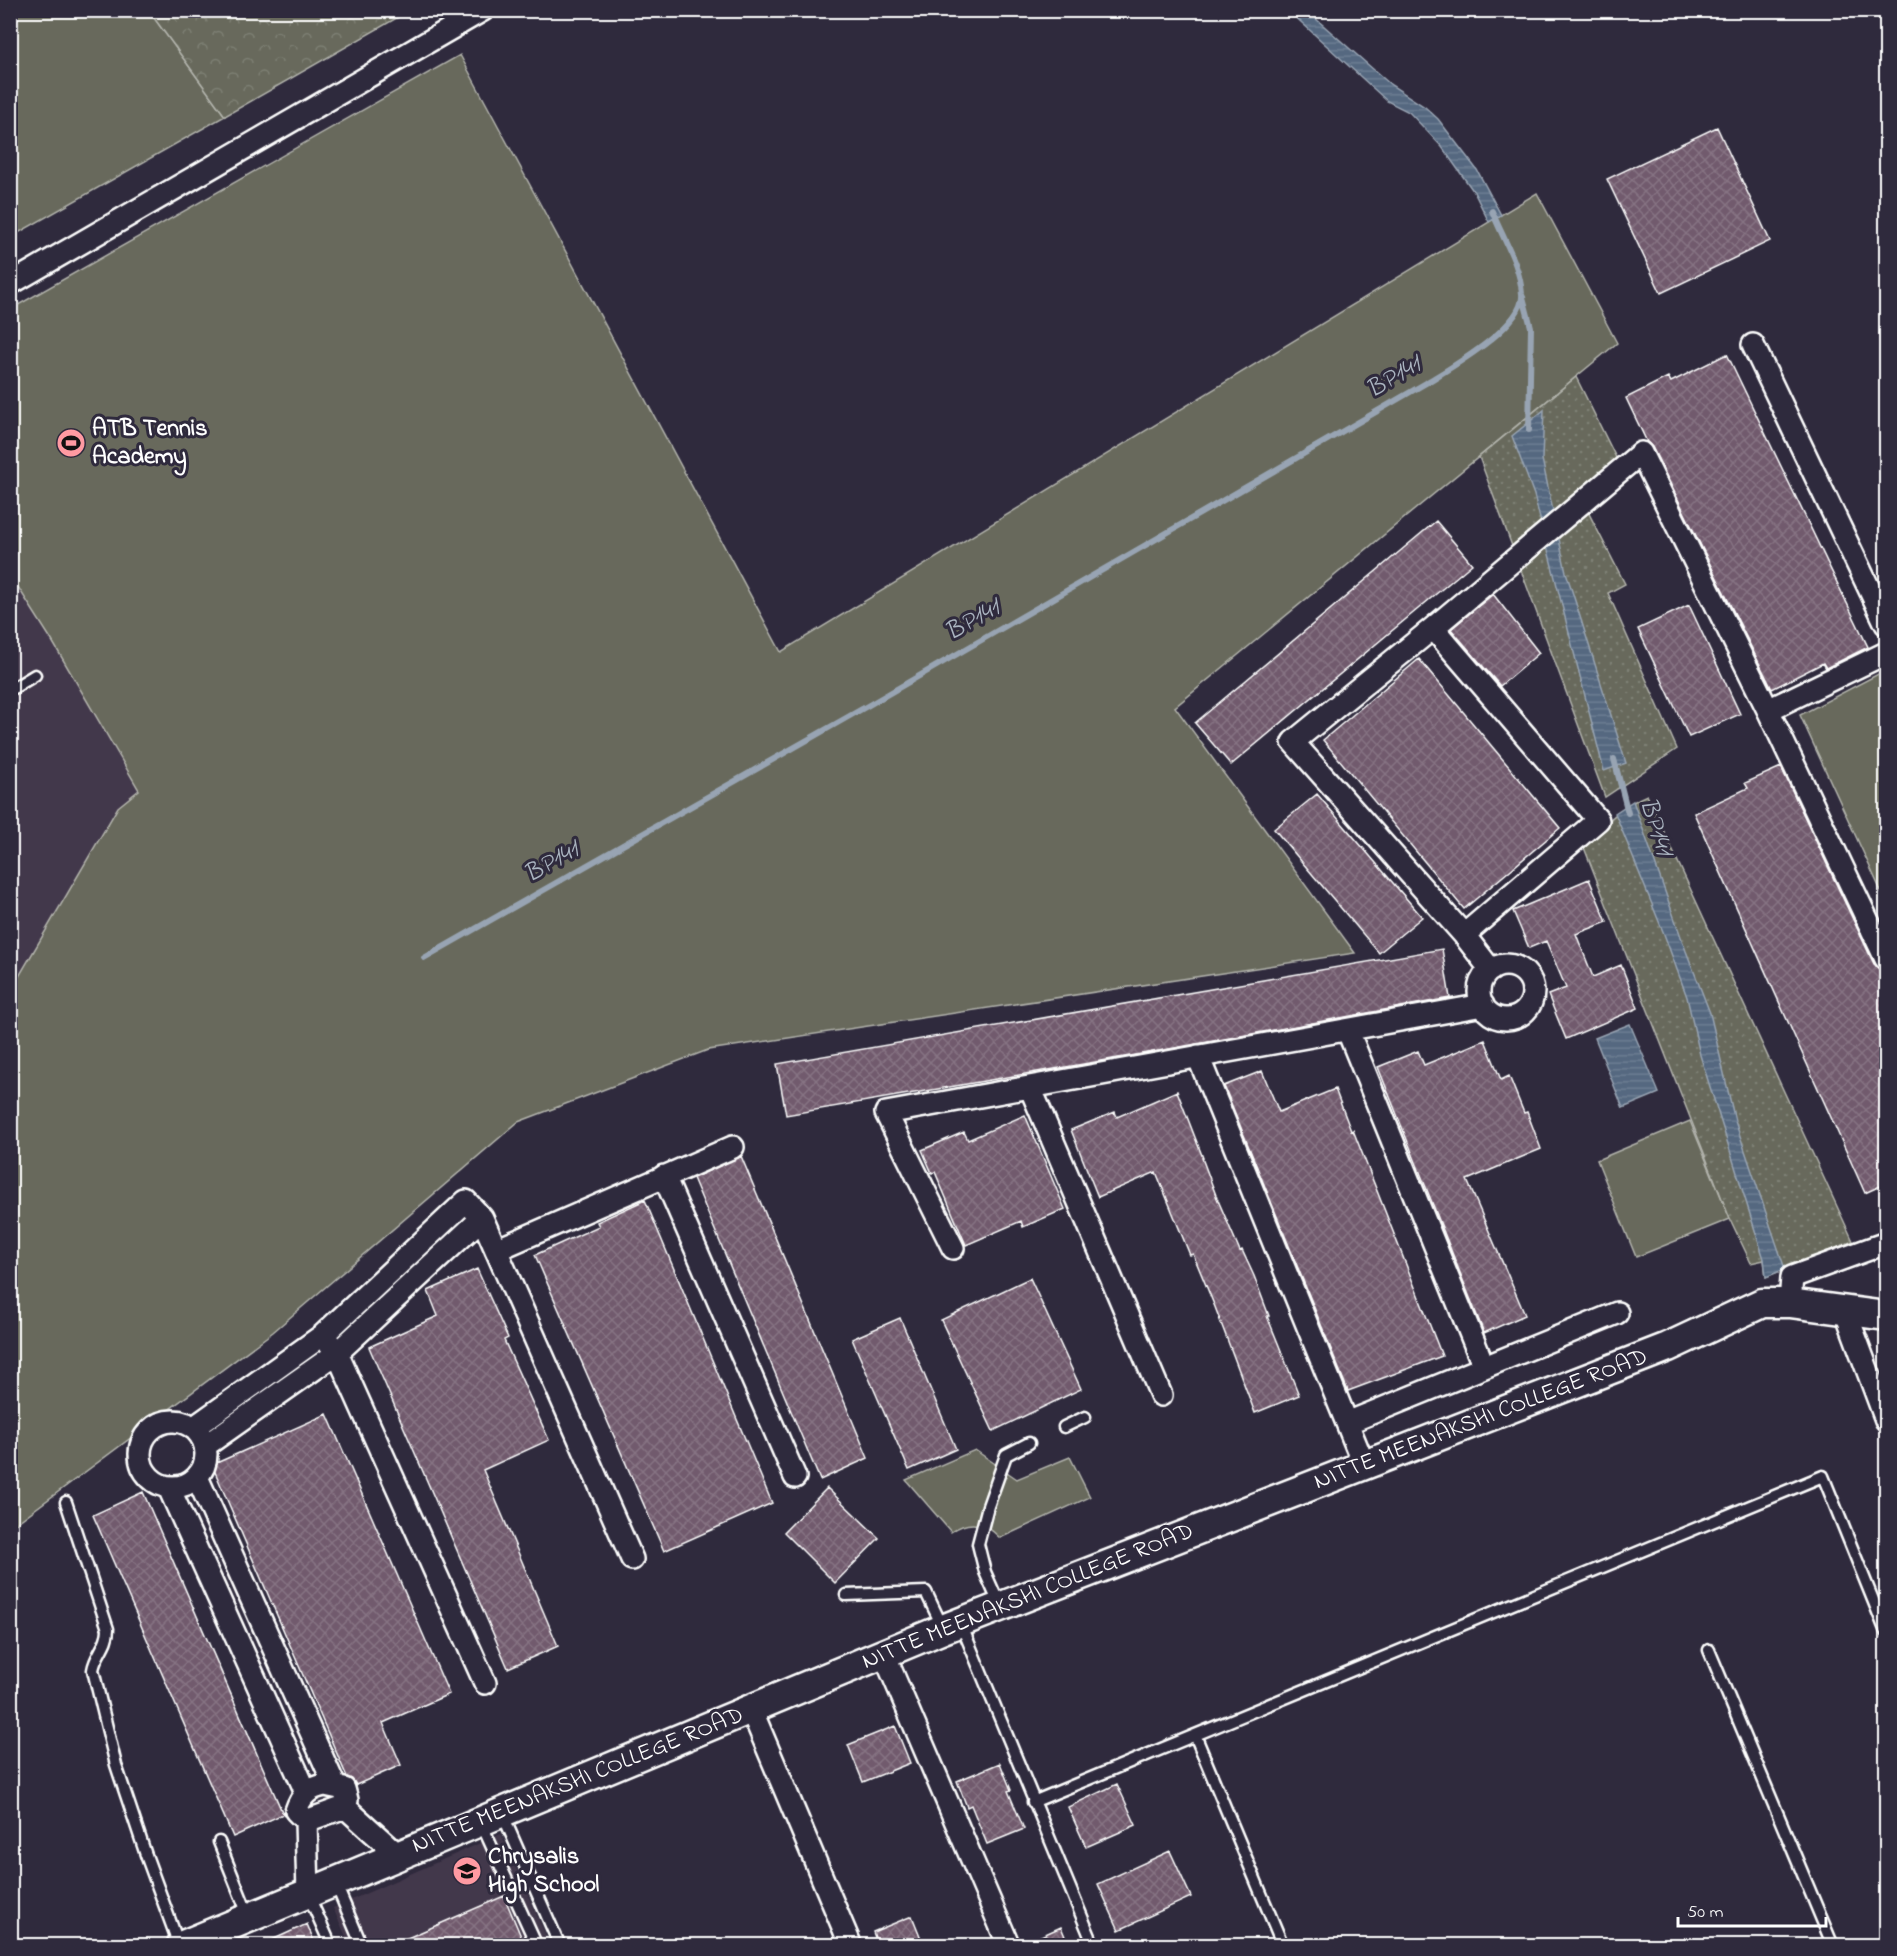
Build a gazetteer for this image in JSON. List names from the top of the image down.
{
  "streets": {
    "street": ["NITTE MEENAKSHI COLLEGE ROAD"]
  },
  "water": ["BP141"],
  "places": {
    "sports": ["ATB Tennis Academy"],
    "school or university": ["Chrysalis High School"]
  },
  "scale_bar": "50 m"
}
